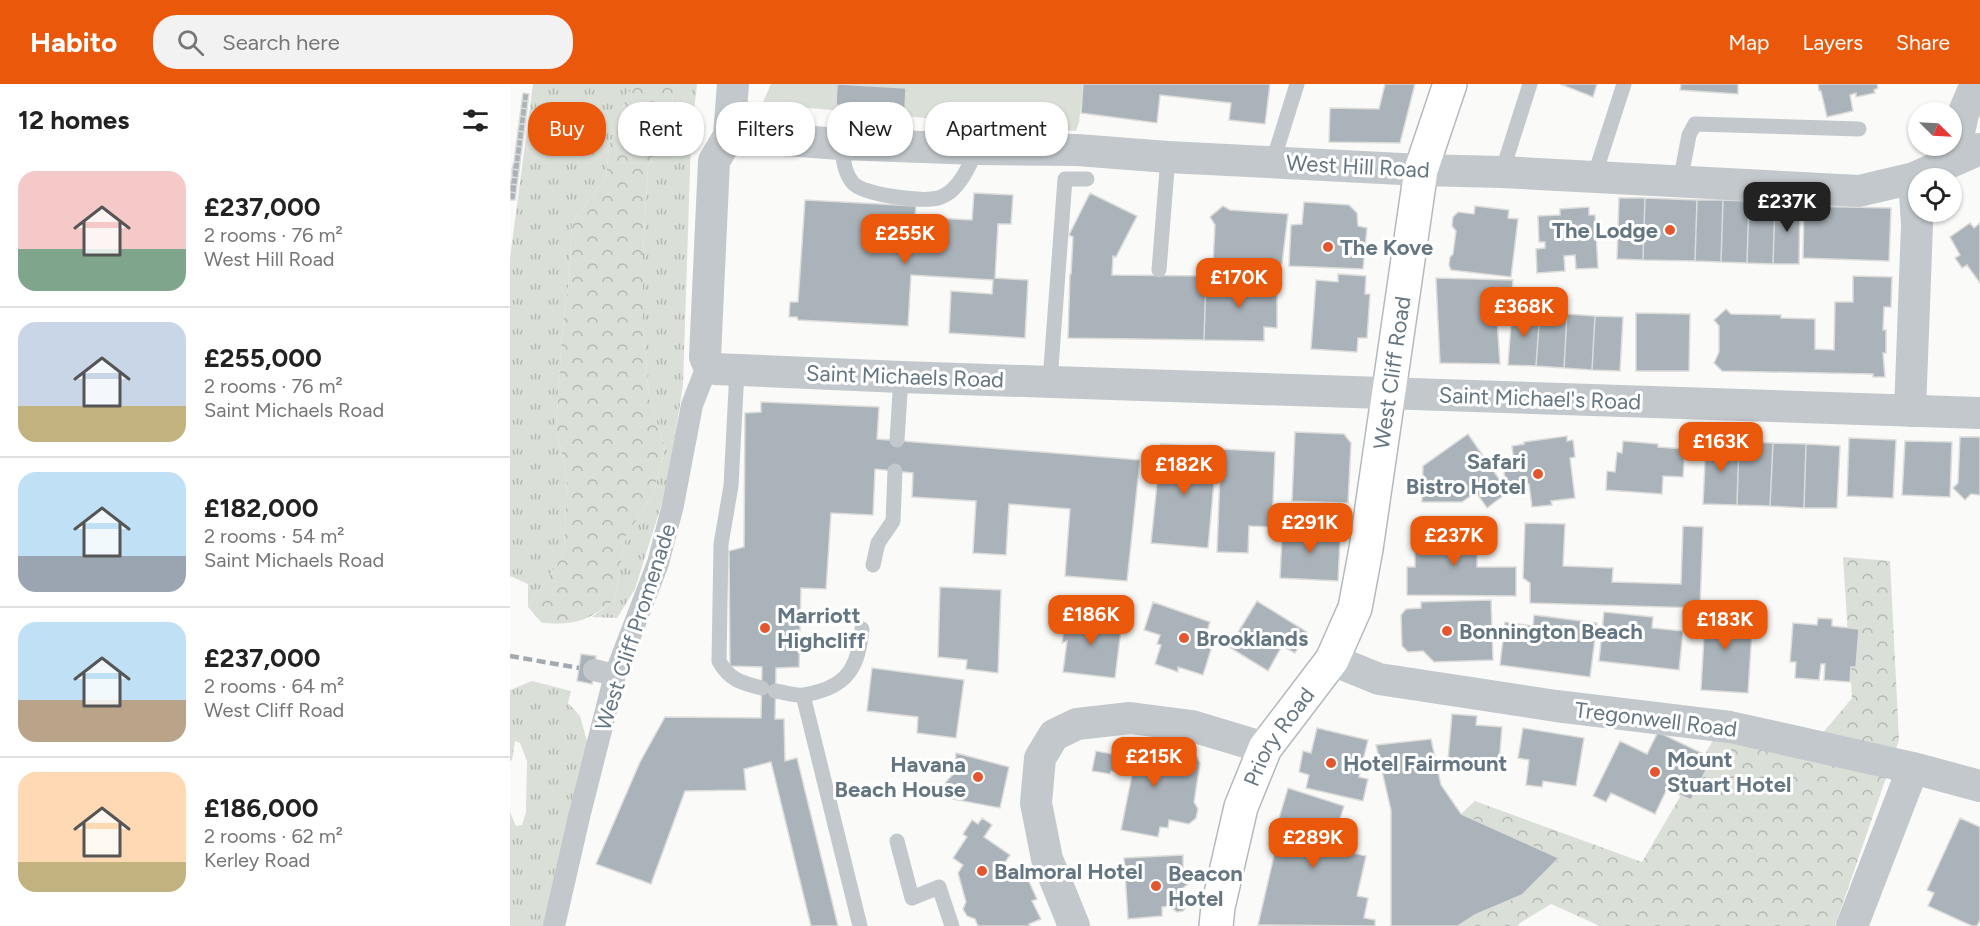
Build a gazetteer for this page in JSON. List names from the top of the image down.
{
  "streets": {
    "main road": ["West Cliff Road", "Priory Road"],
    "street": [
      "West Hill Road",
      "Saint Michaels Road",
      "Saint Michael's Road",
      "West Cliff Promenade",
      "Tregonwell Road"
    ]
  },
  "crossings": [
    ["West Hill Road", "West Cliff Road"],
    ["West Cliff Road", "Saint Michaels Road"],
    ["West Cliff Road", "Saint Michael's Road"],
    ["West Cliff Road", "Tregonwell Road"],
    ["West Cliff Road", "Priory Road"],
    ["Saint Michaels Road", "Saint Michael's Road"],
    ["Saint Michaels Road", "West Cliff Promenade"],
    ["Tregonwell Road", "Priory Road"]
  ],
  "places": [
    "The Lodge",
    "The Kove",
    "Safari Bistro Hotel",
    "Marriott Highcliff",
    "Bonnington Beach",
    "Brooklands",
    "Hotel Fairmount",
    "Mount Stuart Hotel",
    "Havana Beach House",
    "Balmoral Hotel",
    "Beacon Hotel"
  ],
  "north": "bottom right",
  "page": {
    "header": "Habito",
    "search": "Search here",
    "nav": ["Map", "Layers", "Share"],
    "heading": "12 homes",
    "chip": [
      "Buy",
      "Rent",
      "Filters",
      "New",
      "Apartment"
    ],
    "list": [
      {
        "name": "£237,000",
        "note": "2 rooms · 76 m² · West Hill Road"
      },
      {
        "name": "£255,000",
        "note": "2 rooms · 76 m² · Saint Michaels Road"
      },
      {
        "name": "£182,000",
        "note": "2 rooms · 54 m² · Saint Michaels Road"
      },
      {
        "name": "£237,000",
        "note": "2 rooms · 64 m² · West Cliff Road"
      },
      {
        "name": "£186,000",
        "note": "2 rooms · 62 m² · Kerley Road"
      }
    ],
    "price": [
      "£237K",
      "£255K",
      "£170K",
      "£368K",
      "£163K",
      "£182K",
      "£291K",
      "£237K",
      "£186K",
      "£183K",
      "£215K",
      "£289K"
    ]
  }
}
